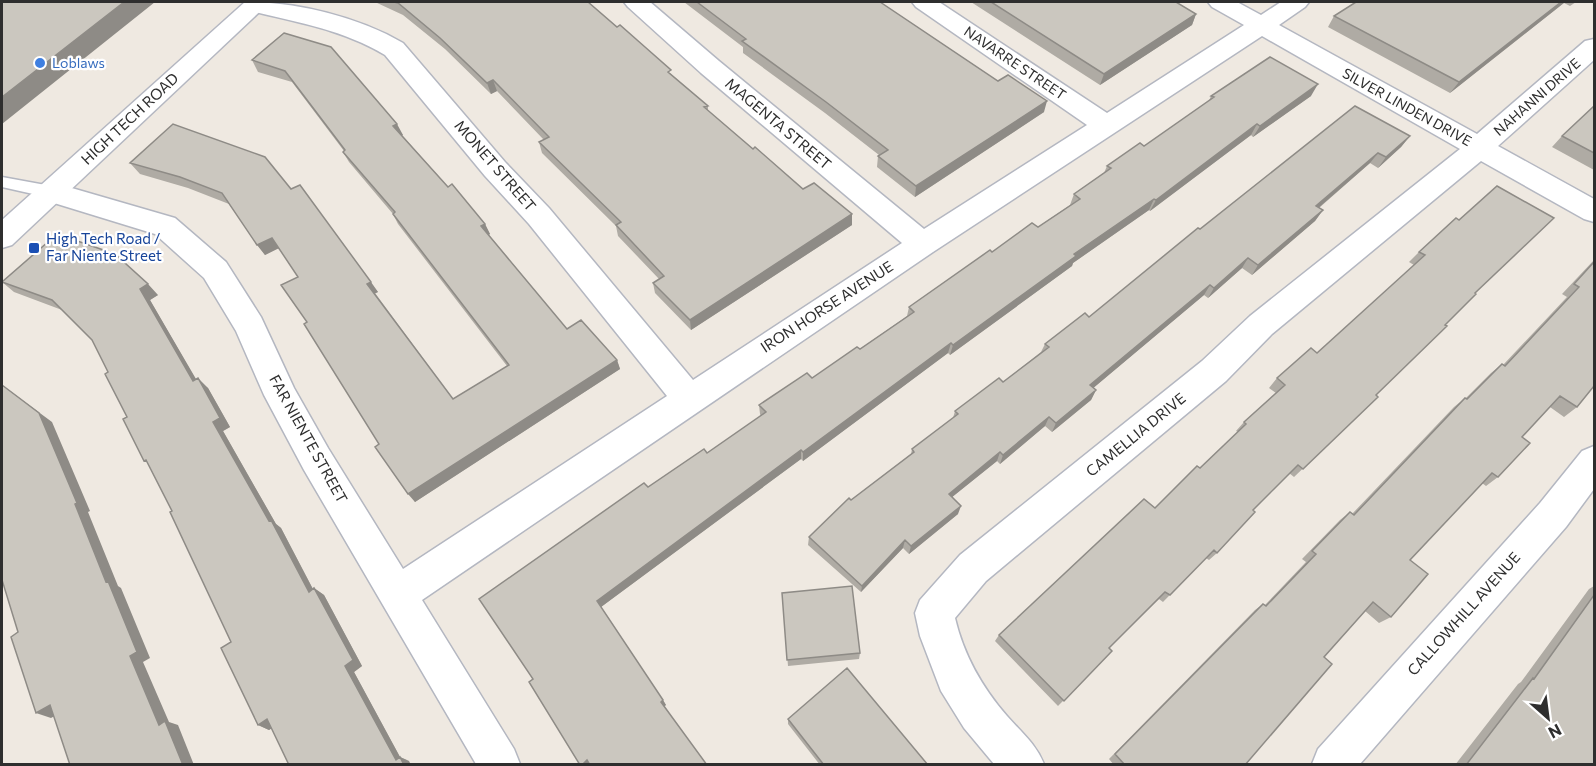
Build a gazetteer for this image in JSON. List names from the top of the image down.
{
  "streets": {
    "street": [
      "NAVARRE STREET",
      "NAHANNI DRIVE",
      "SILVER LINDEN DRIVE",
      "HIGH TECH ROAD",
      "MAGENTA STREET",
      "MONET STREET",
      "IRON HORSE AVENUE",
      "CAMELLIA DRIVE",
      "FAR NIENTE STREET",
      "CALLOWHILL AVENUE"
    ]
  },
  "crossings": [
    ["NAVARRE STREET", "IRON HORSE AVENUE"],
    ["NAHANNI DRIVE", "SILVER LINDEN DRIVE"],
    ["NAHANNI DRIVE", "CAMELLIA DRIVE"],
    ["SILVER LINDEN DRIVE", "IRON HORSE AVENUE"],
    ["SILVER LINDEN DRIVE", "CAMELLIA DRIVE"],
    ["HIGH TECH ROAD", "MONET STREET"],
    ["HIGH TECH ROAD", "FAR NIENTE STREET"],
    ["MAGENTA STREET", "IRON HORSE AVENUE"],
    ["MONET STREET", "IRON HORSE AVENUE"],
    ["IRON HORSE AVENUE", "FAR NIENTE STREET"]
  ],
  "places": {
    "other": ["Loblaws"],
    "transit": ["High Tech Road / Far Niente Street"]
  },
  "north": "bottom right"
}
